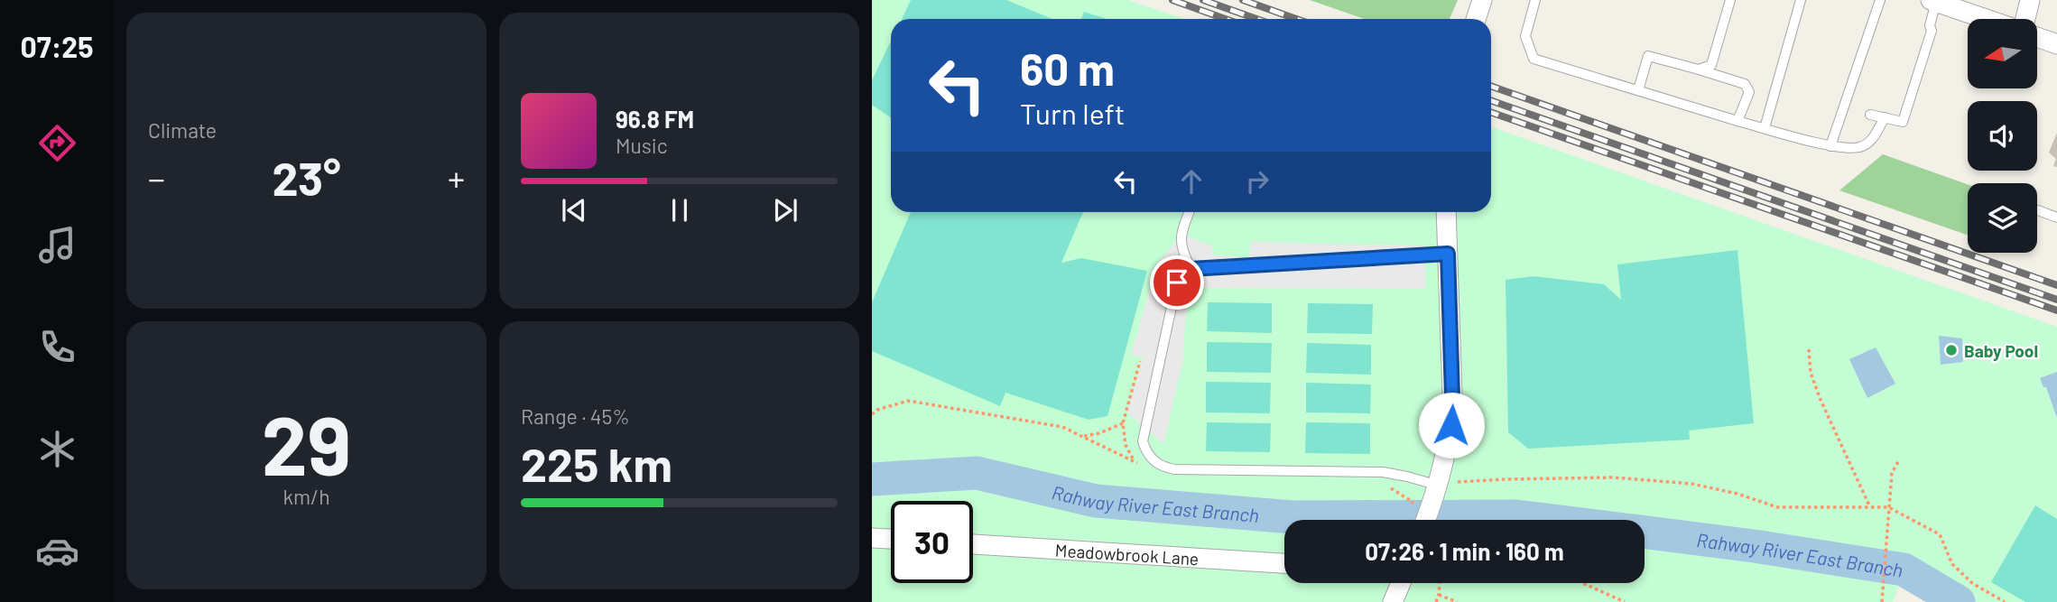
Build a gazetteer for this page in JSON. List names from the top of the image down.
{
  "streets": {
    "street": ["Meadowbrook Lane"]
  },
  "water": ["Rahway River East Branch"],
  "places": ["Baby Pool"],
  "north": "left",
  "page": {
    "tabs": "07:25",
    "tile": [
      "Climate",
      ["29", "km/h"],
      ["Range · 45%", "225 km"]
    ],
    "turn": ["60 m", "Turn left"],
    "song": ["96.8 FM", "Music"],
    "heat": ["−", "23°", "+"],
    "limit": "30",
    "trip": "07:26 · 1 min · 160 m"
  }
}
